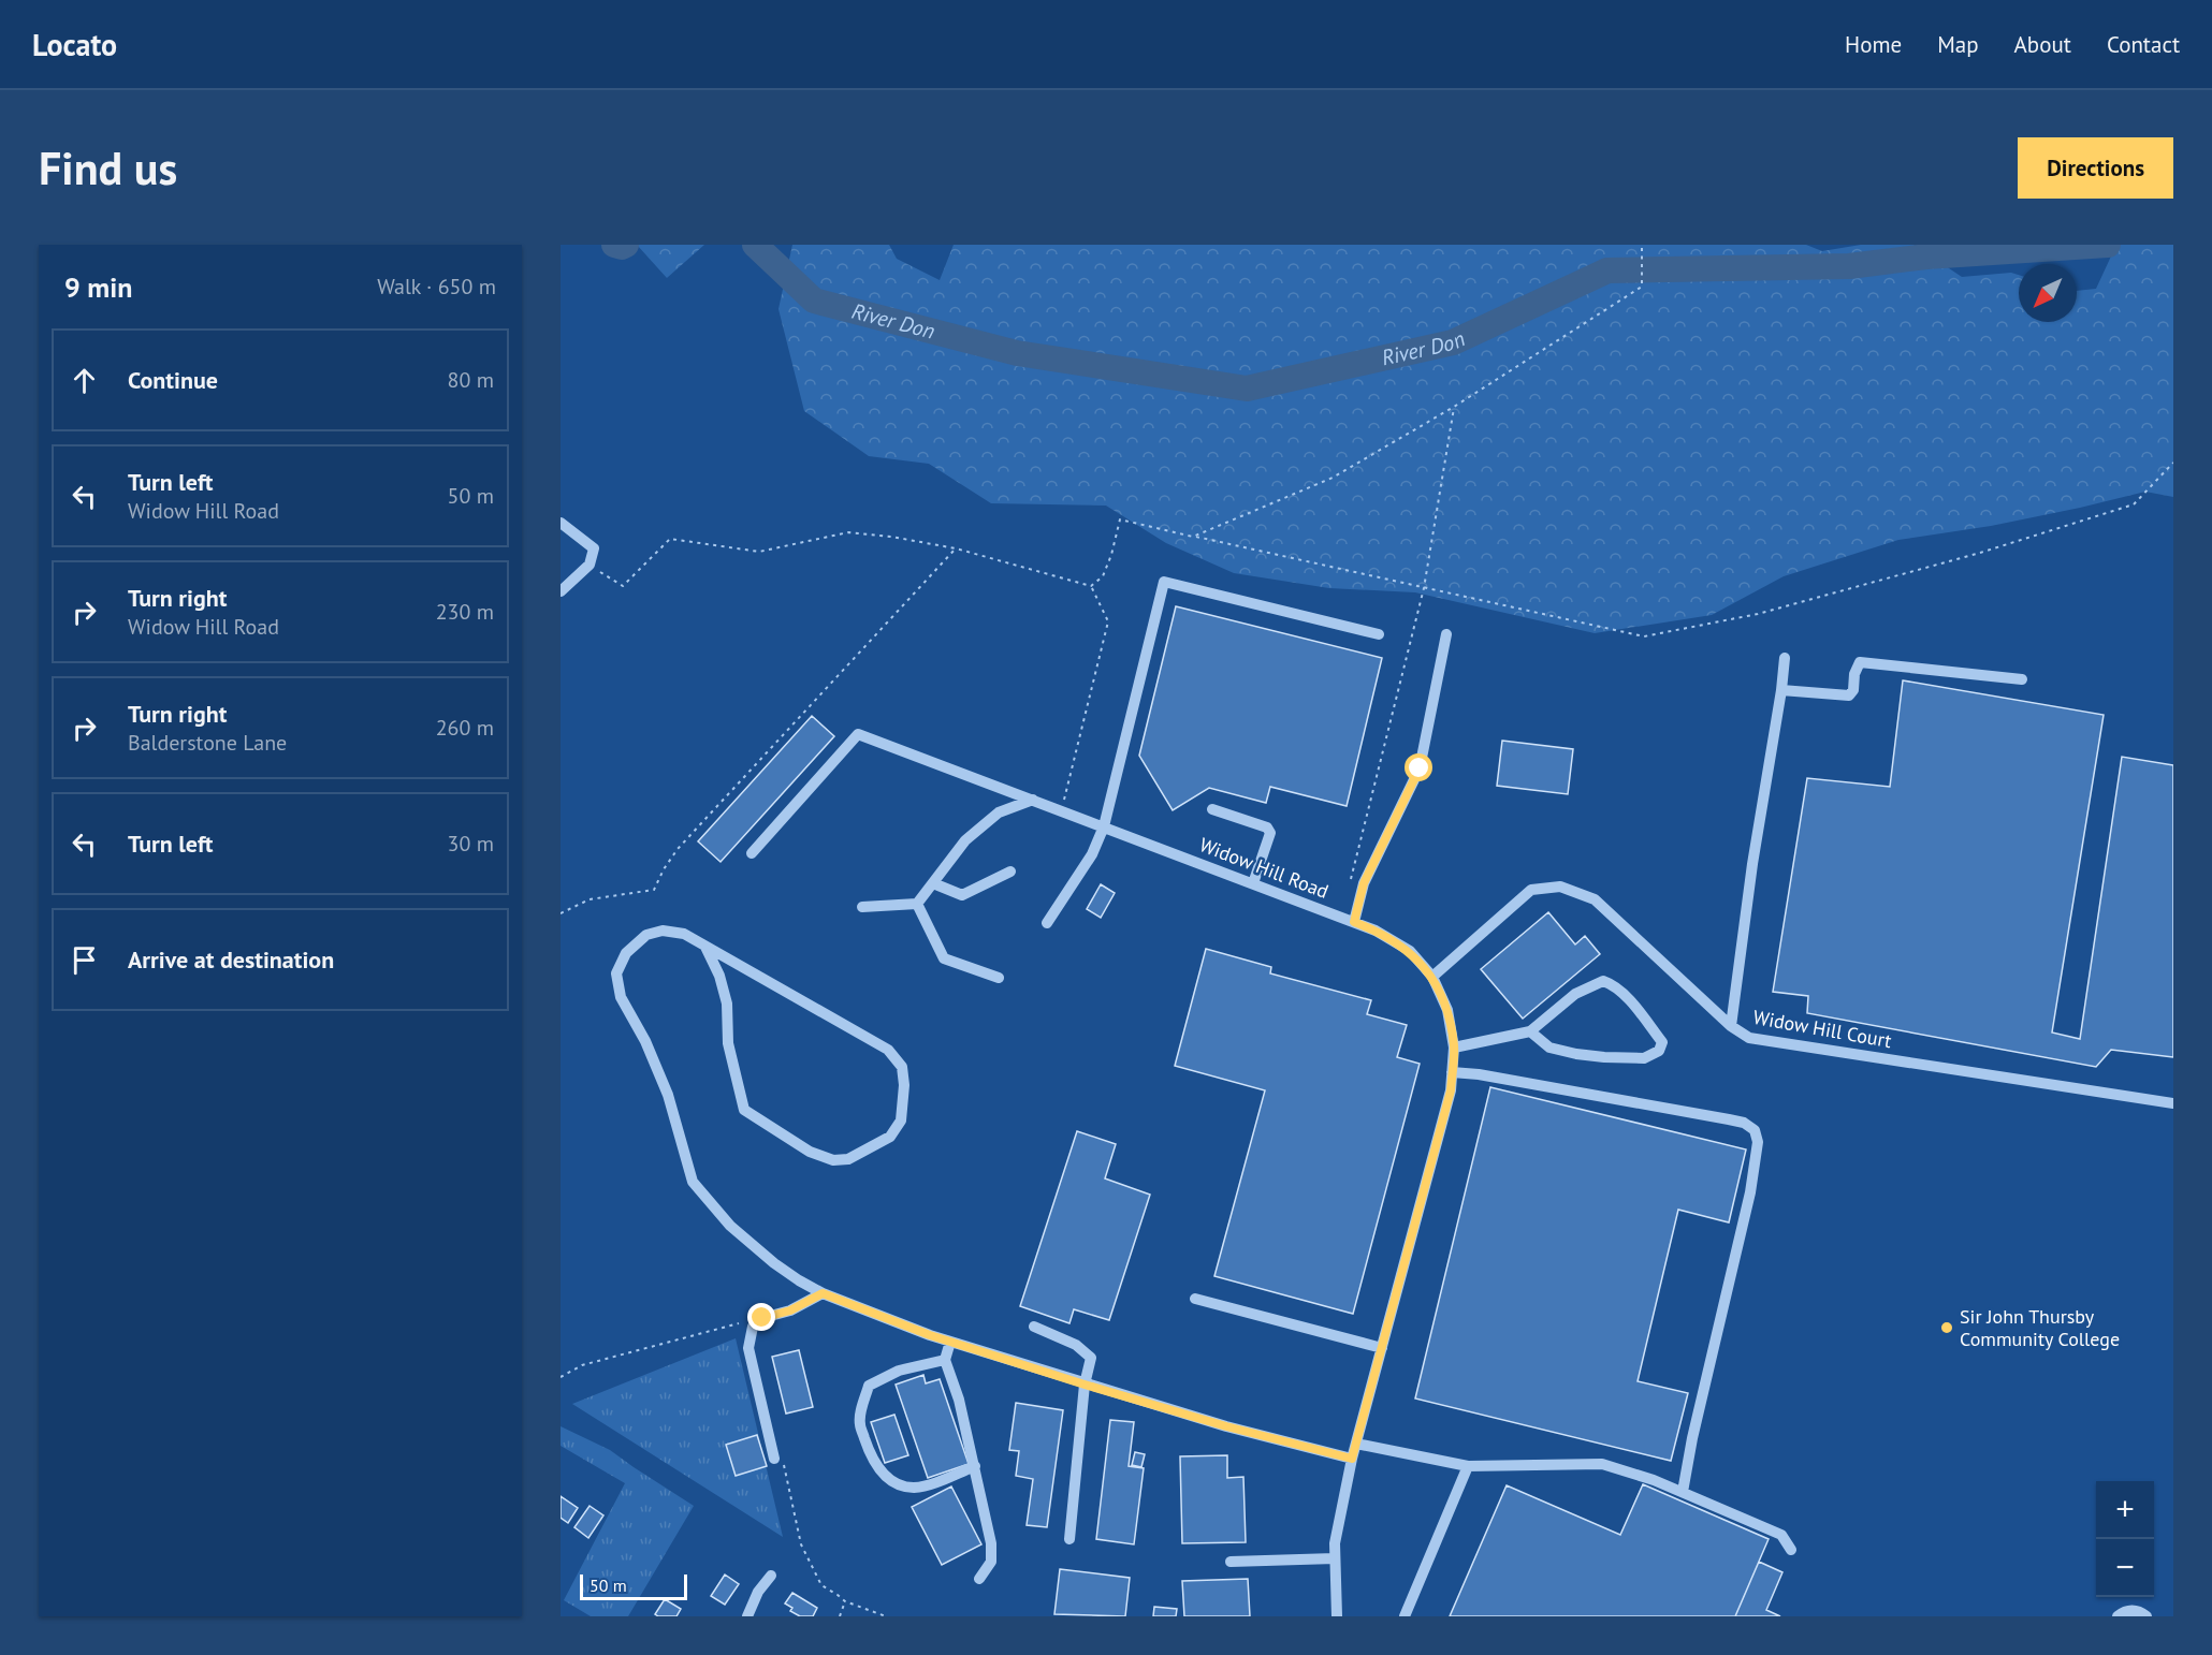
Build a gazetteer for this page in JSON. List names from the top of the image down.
{
  "streets": {
    "street": ["Widow Hill Road", "Widow Hill Court"]
  },
  "crossings": [
    ["Widow Hill Road", "Widow Hill Court"]
  ],
  "water": ["River Don"],
  "places": ["Sir John Thursby Community College"],
  "scale_bar": "50 m",
  "north": "bottom left",
  "page": {
    "header": "Locato",
    "nav": [
      "Home",
      "Map",
      "About",
      "Contact"
    ],
    "buttons": "Directions",
    "title": "Find us",
    "heading": ["9 min", "Walk · 650 m"],
    "list": [
      ["Continue", "80 m"],
      ["Turn left", "Widow Hill Road", "50 m"],
      ["Turn right", "Widow Hill Road", "230 m"],
      ["Turn right", "Balderstone Lane", "260 m"],
      ["Turn left", "30 m"],
      "Arrive at destination"
    ],
    "map_buttons": ["+", "−"],
    "scale": "50 m"
  }
}
